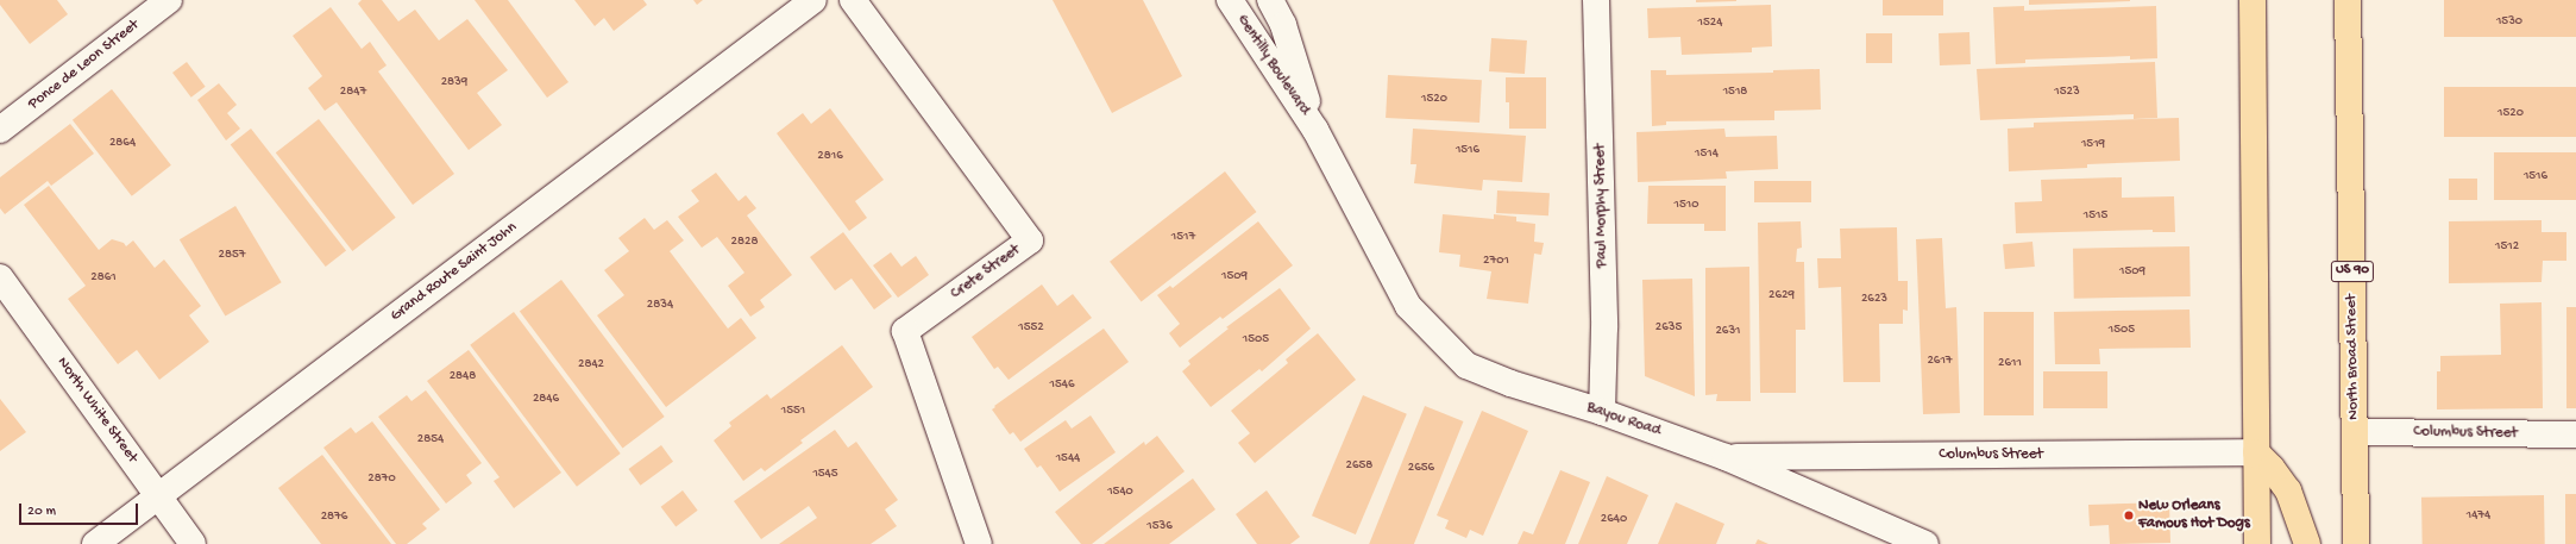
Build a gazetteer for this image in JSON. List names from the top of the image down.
{
  "streets": {
    "main road": ["US 90", "North Broad Street"],
    "street": [
      "Ponce de Leon Street",
      "Gentilly Boulevard",
      "Paul Morphy Street",
      "Grand Route Saint John",
      "Crete Street",
      "North White Street",
      "Bayou Road",
      "Columbus Street"
    ]
  },
  "crossings": [
    ["Gentilly Boulevard", "Bayou Road"],
    ["Paul Morphy Street", "Bayou Road"],
    ["Grand Route Saint John", "North White Street"],
    ["North Broad Street", "Columbus Street"],
    ["Bayou Road", "Columbus Street"]
  ],
  "places": ["New Orleans Famous Hot Dogs"],
  "house_numbers": [
    "1530",
    "1524",
    "2839",
    "2847",
    "1518",
    "1523",
    "1520",
    "1520",
    "2864",
    "1519",
    "1516",
    "1514",
    "2816",
    "1516",
    "1510",
    "1515",
    "1517",
    "2828",
    "1512",
    "2857",
    "2701",
    "1509",
    "1509",
    "2861",
    "2629",
    "2623",
    "2834",
    "1552",
    "2635",
    "1505",
    "2631",
    "1505",
    "2617",
    "2611",
    "2842",
    "2848",
    "1546",
    "2846",
    "1551",
    "2854",
    "1544",
    "2658",
    "2656",
    "1545",
    "2870",
    "1540",
    "1474",
    "2876",
    "2640",
    "1536"
  ],
  "scale_bar": "20 m"
}
